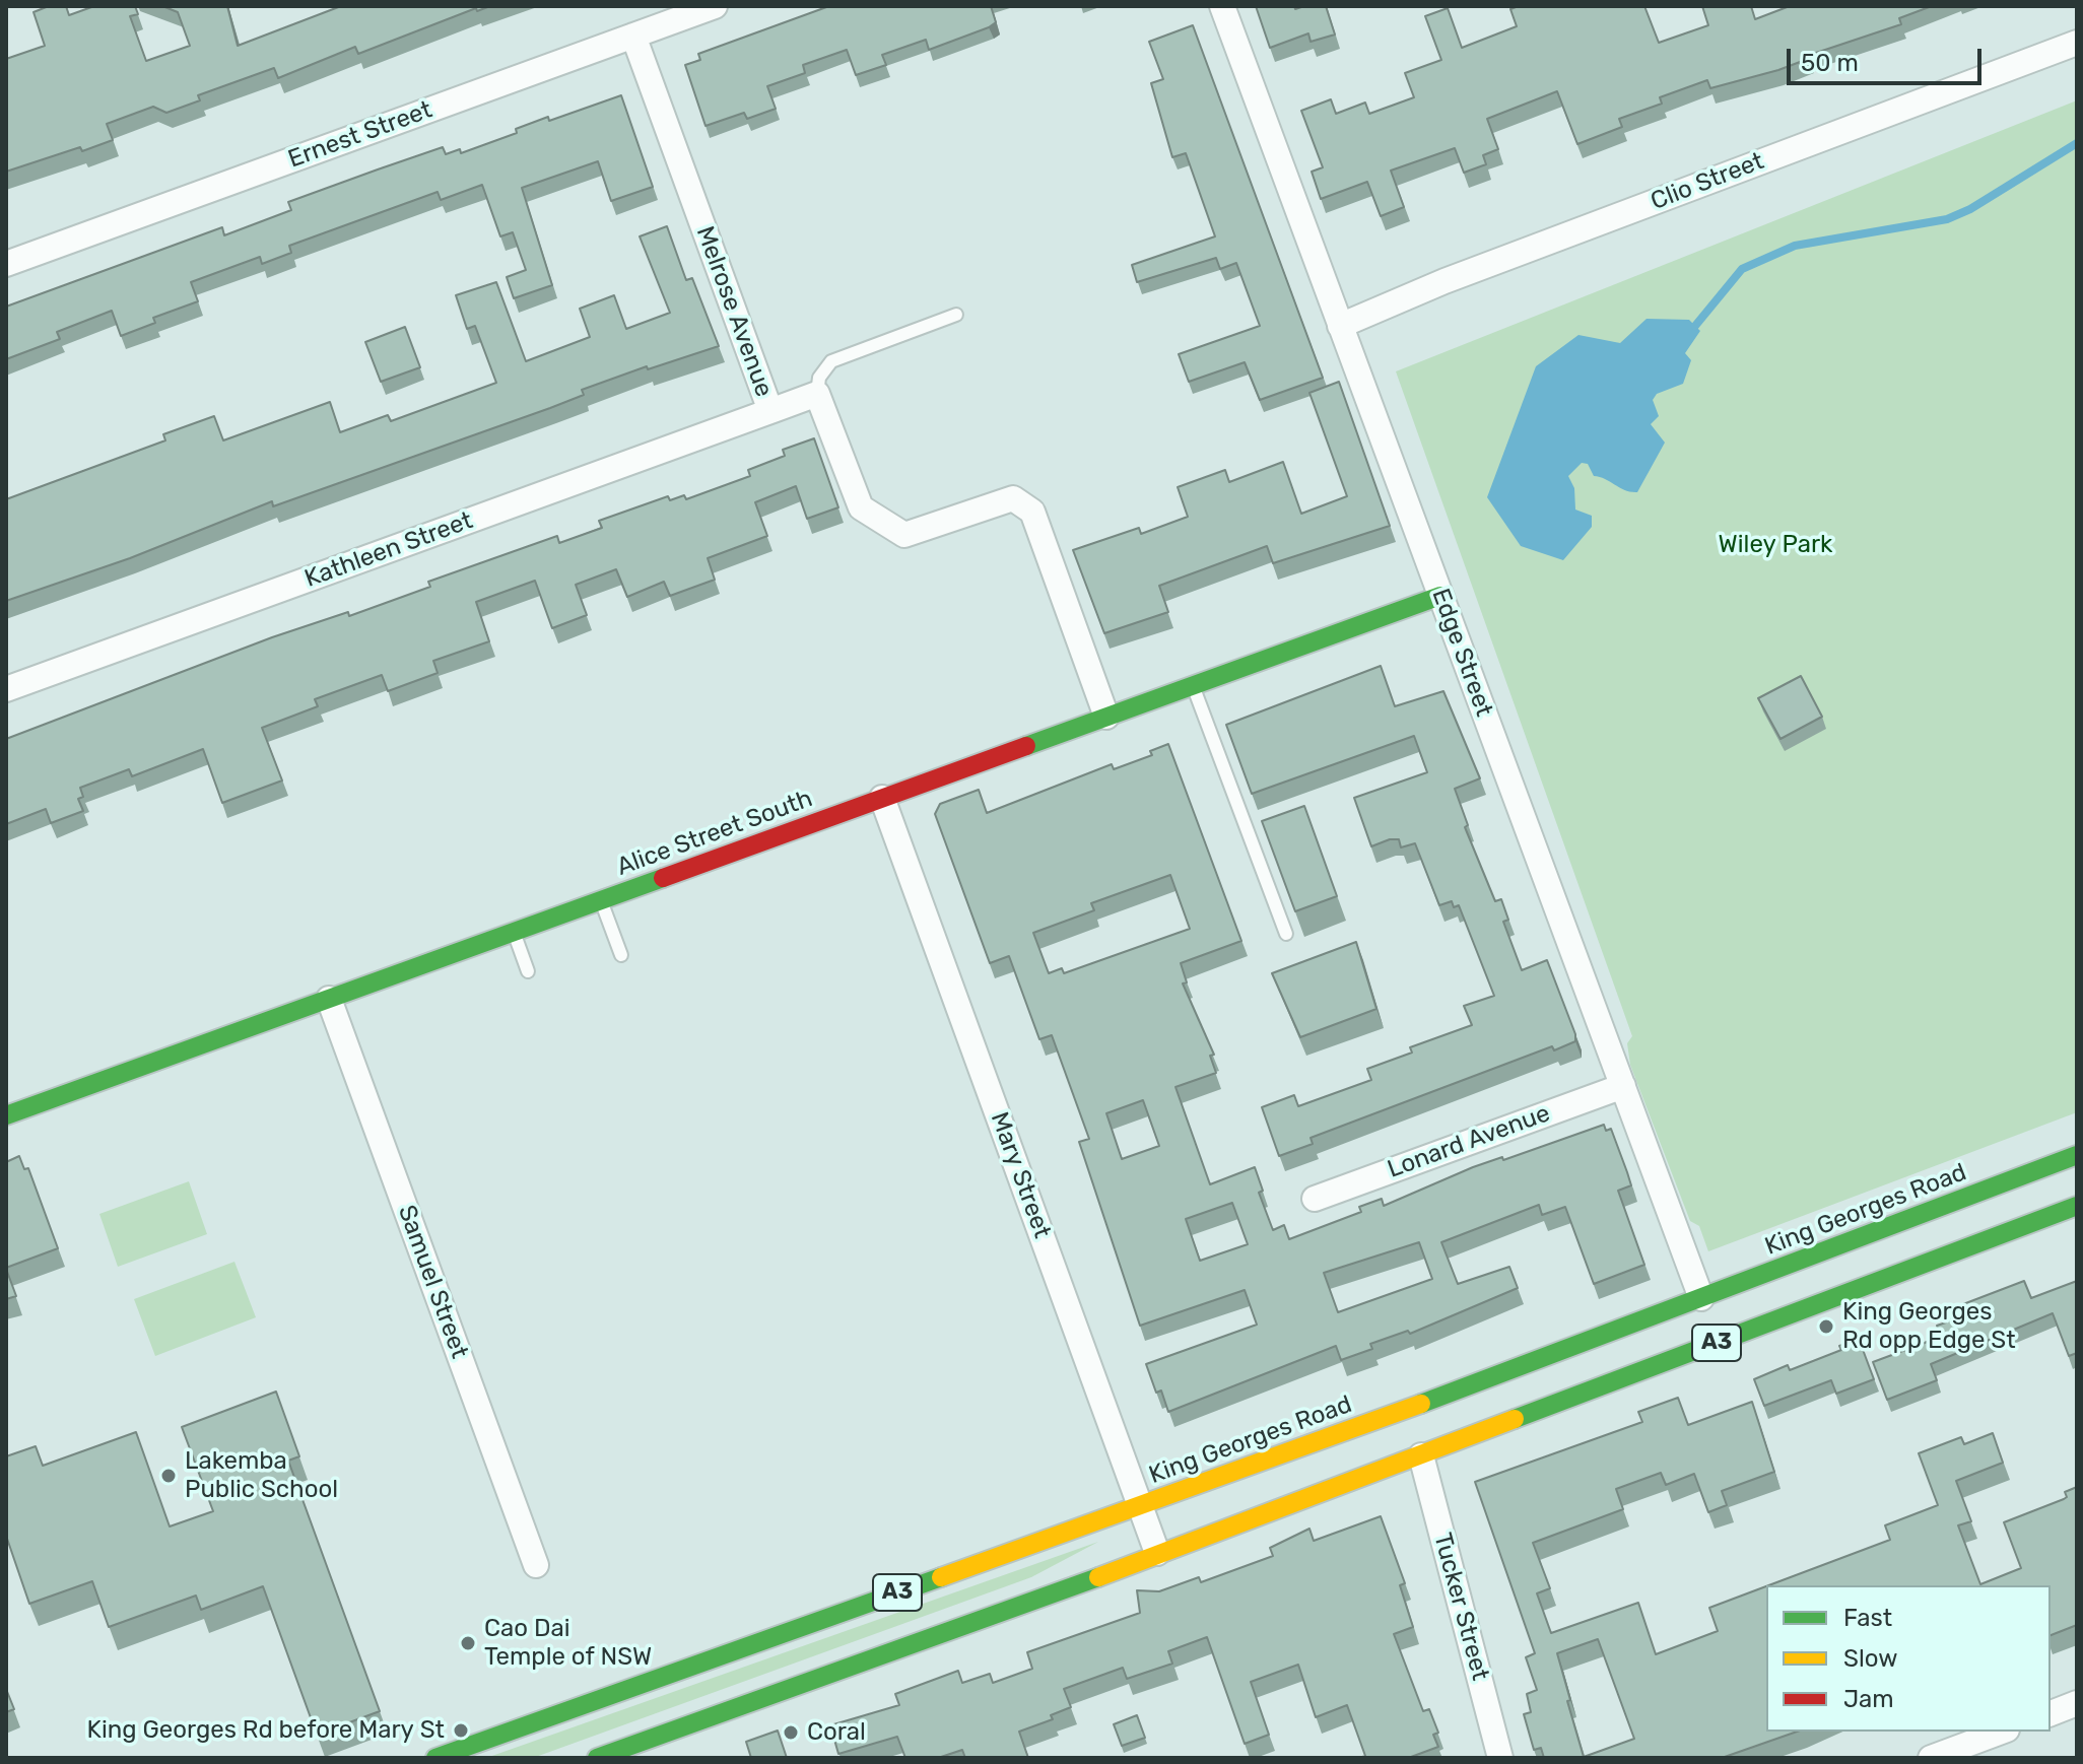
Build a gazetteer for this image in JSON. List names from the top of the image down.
{
  "streets": {
    "main road": ["Alice Street South", "King Georges Road", "A3"],
    "street": [
      "Ernest Street",
      "Clio Street",
      "Melrose Avenue",
      "Kathleen Street",
      "Edge Street",
      "Lonard Avenue",
      "Mary Street",
      "Samuel Street",
      "Tucker Street"
    ]
  },
  "crossings": [
    ["Ernest Street", "Melrose Avenue"],
    ["Clio Street", "Edge Street"],
    ["Melrose Avenue", "Kathleen Street"],
    ["Edge Street", "Alice Street South"],
    ["Edge Street", "Lonard Avenue"],
    ["Edge Street", "King Georges Road"],
    ["Alice Street South", "Mary Street"],
    ["Alice Street South", "Samuel Street"],
    ["Mary Street", "King Georges Road"],
    ["Mary Street", "A3"],
    ["A3", "Tucker Street"]
  ],
  "parks": ["Wiley Park"],
  "places": [
    "King Georges Rd opp Edge St",
    "Lakemba Public School",
    "Cao Dai Temple of NSW",
    "King Georges Rd before Mary St",
    "Coral"
  ],
  "legend": ["Fast", "Slow", "Jam"],
  "scale_bar": "50 m"
}
